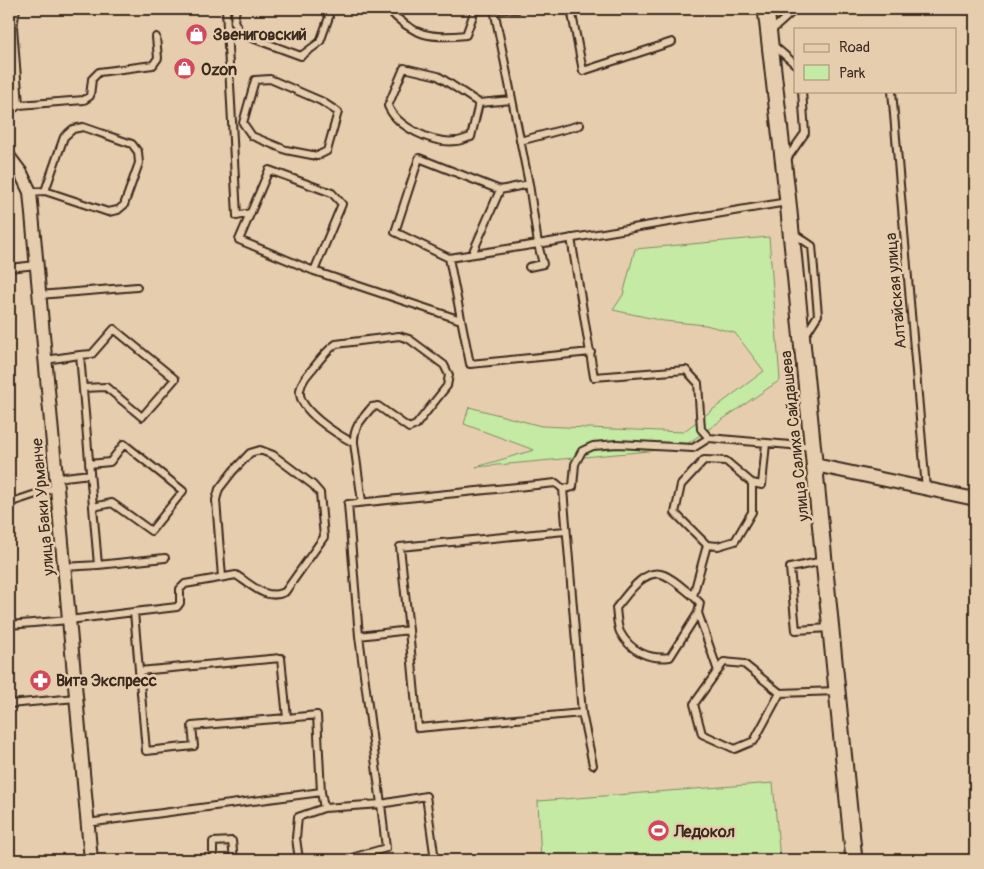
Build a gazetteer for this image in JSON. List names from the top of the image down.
{
  "streets": {
    "street": ["улица Салиха Сайдашева", "улица Баки Урманче"],
    "lane": ["Алтайская улица"]
  },
  "places": {
    "shop": ["Звениговский", "Ozon"],
    "pharmacy": ["Вита Экспресс"],
    "sports": ["Ледокол"]
  },
  "legend": ["Road", "Park"]
}
